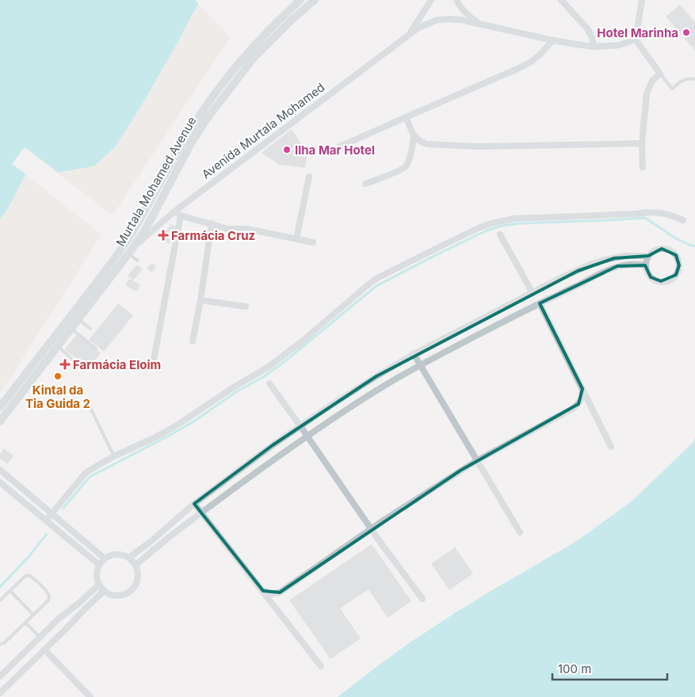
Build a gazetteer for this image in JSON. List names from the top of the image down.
{
  "streets": {
    "street": ["Avenida Murtala Mohamed", "Murtala Mohamed Avenue"]
  },
  "crossings": [
    ["Avenida Murtala Mohamed", "Murtala Mohamed Avenue"]
  ],
  "places": {
    "other": ["Hotel Marinha", "Ilha Mar Hotel", "Kintal da Tia Guida 2"],
    "health": ["Farmácia Cruz", "Farmácia Eloim"]
  },
  "scale_bar": "100 m"
}
